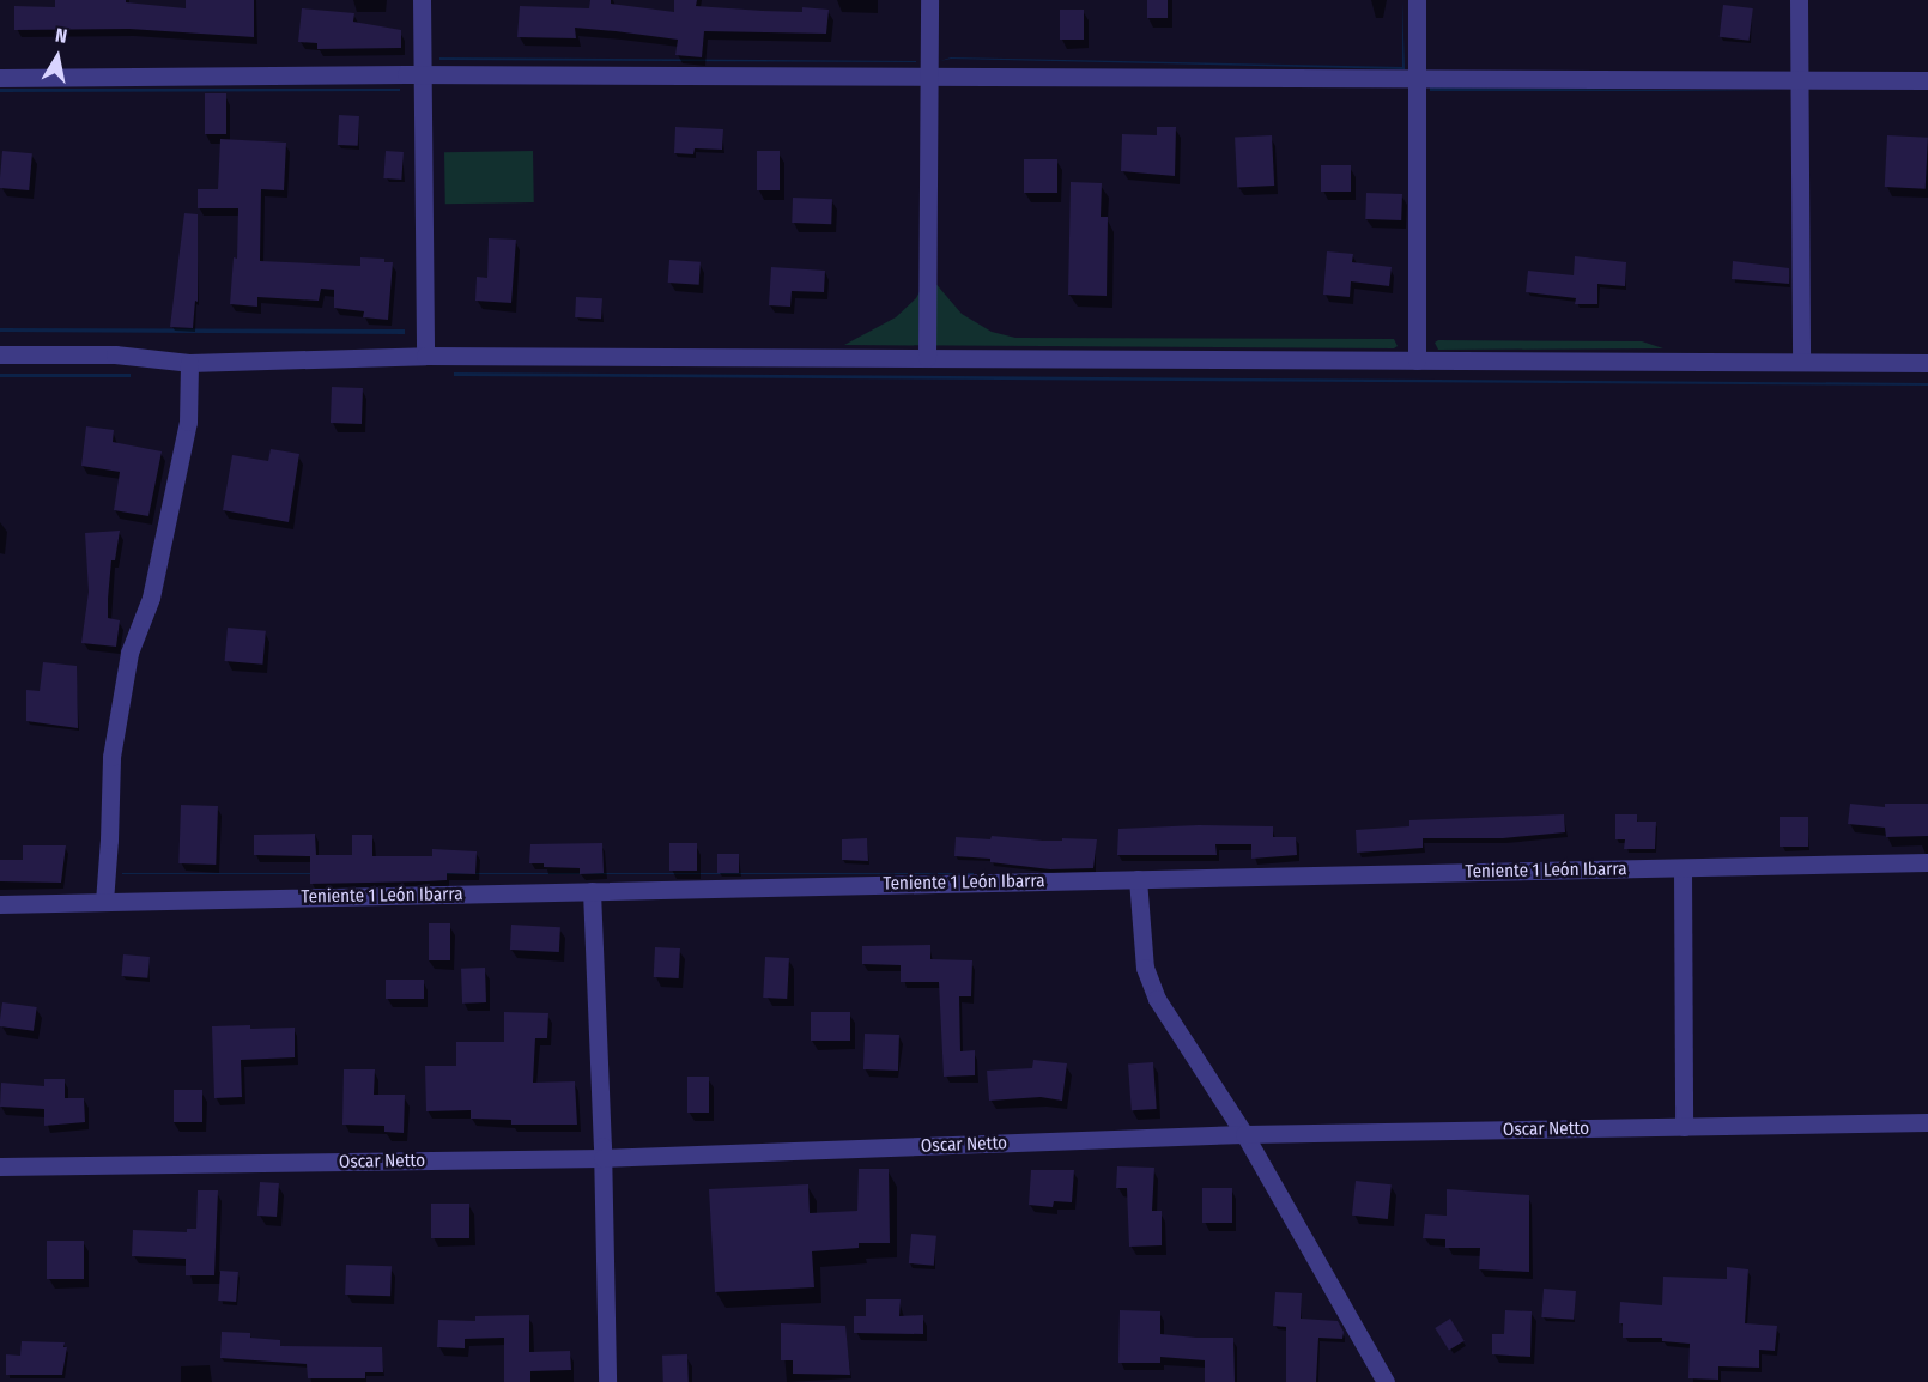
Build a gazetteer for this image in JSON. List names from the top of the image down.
{
  "streets": {
    "street": ["Teniente 1 León Ibarra", "Oscar Netto"]
  },
  "north": "top"
}
